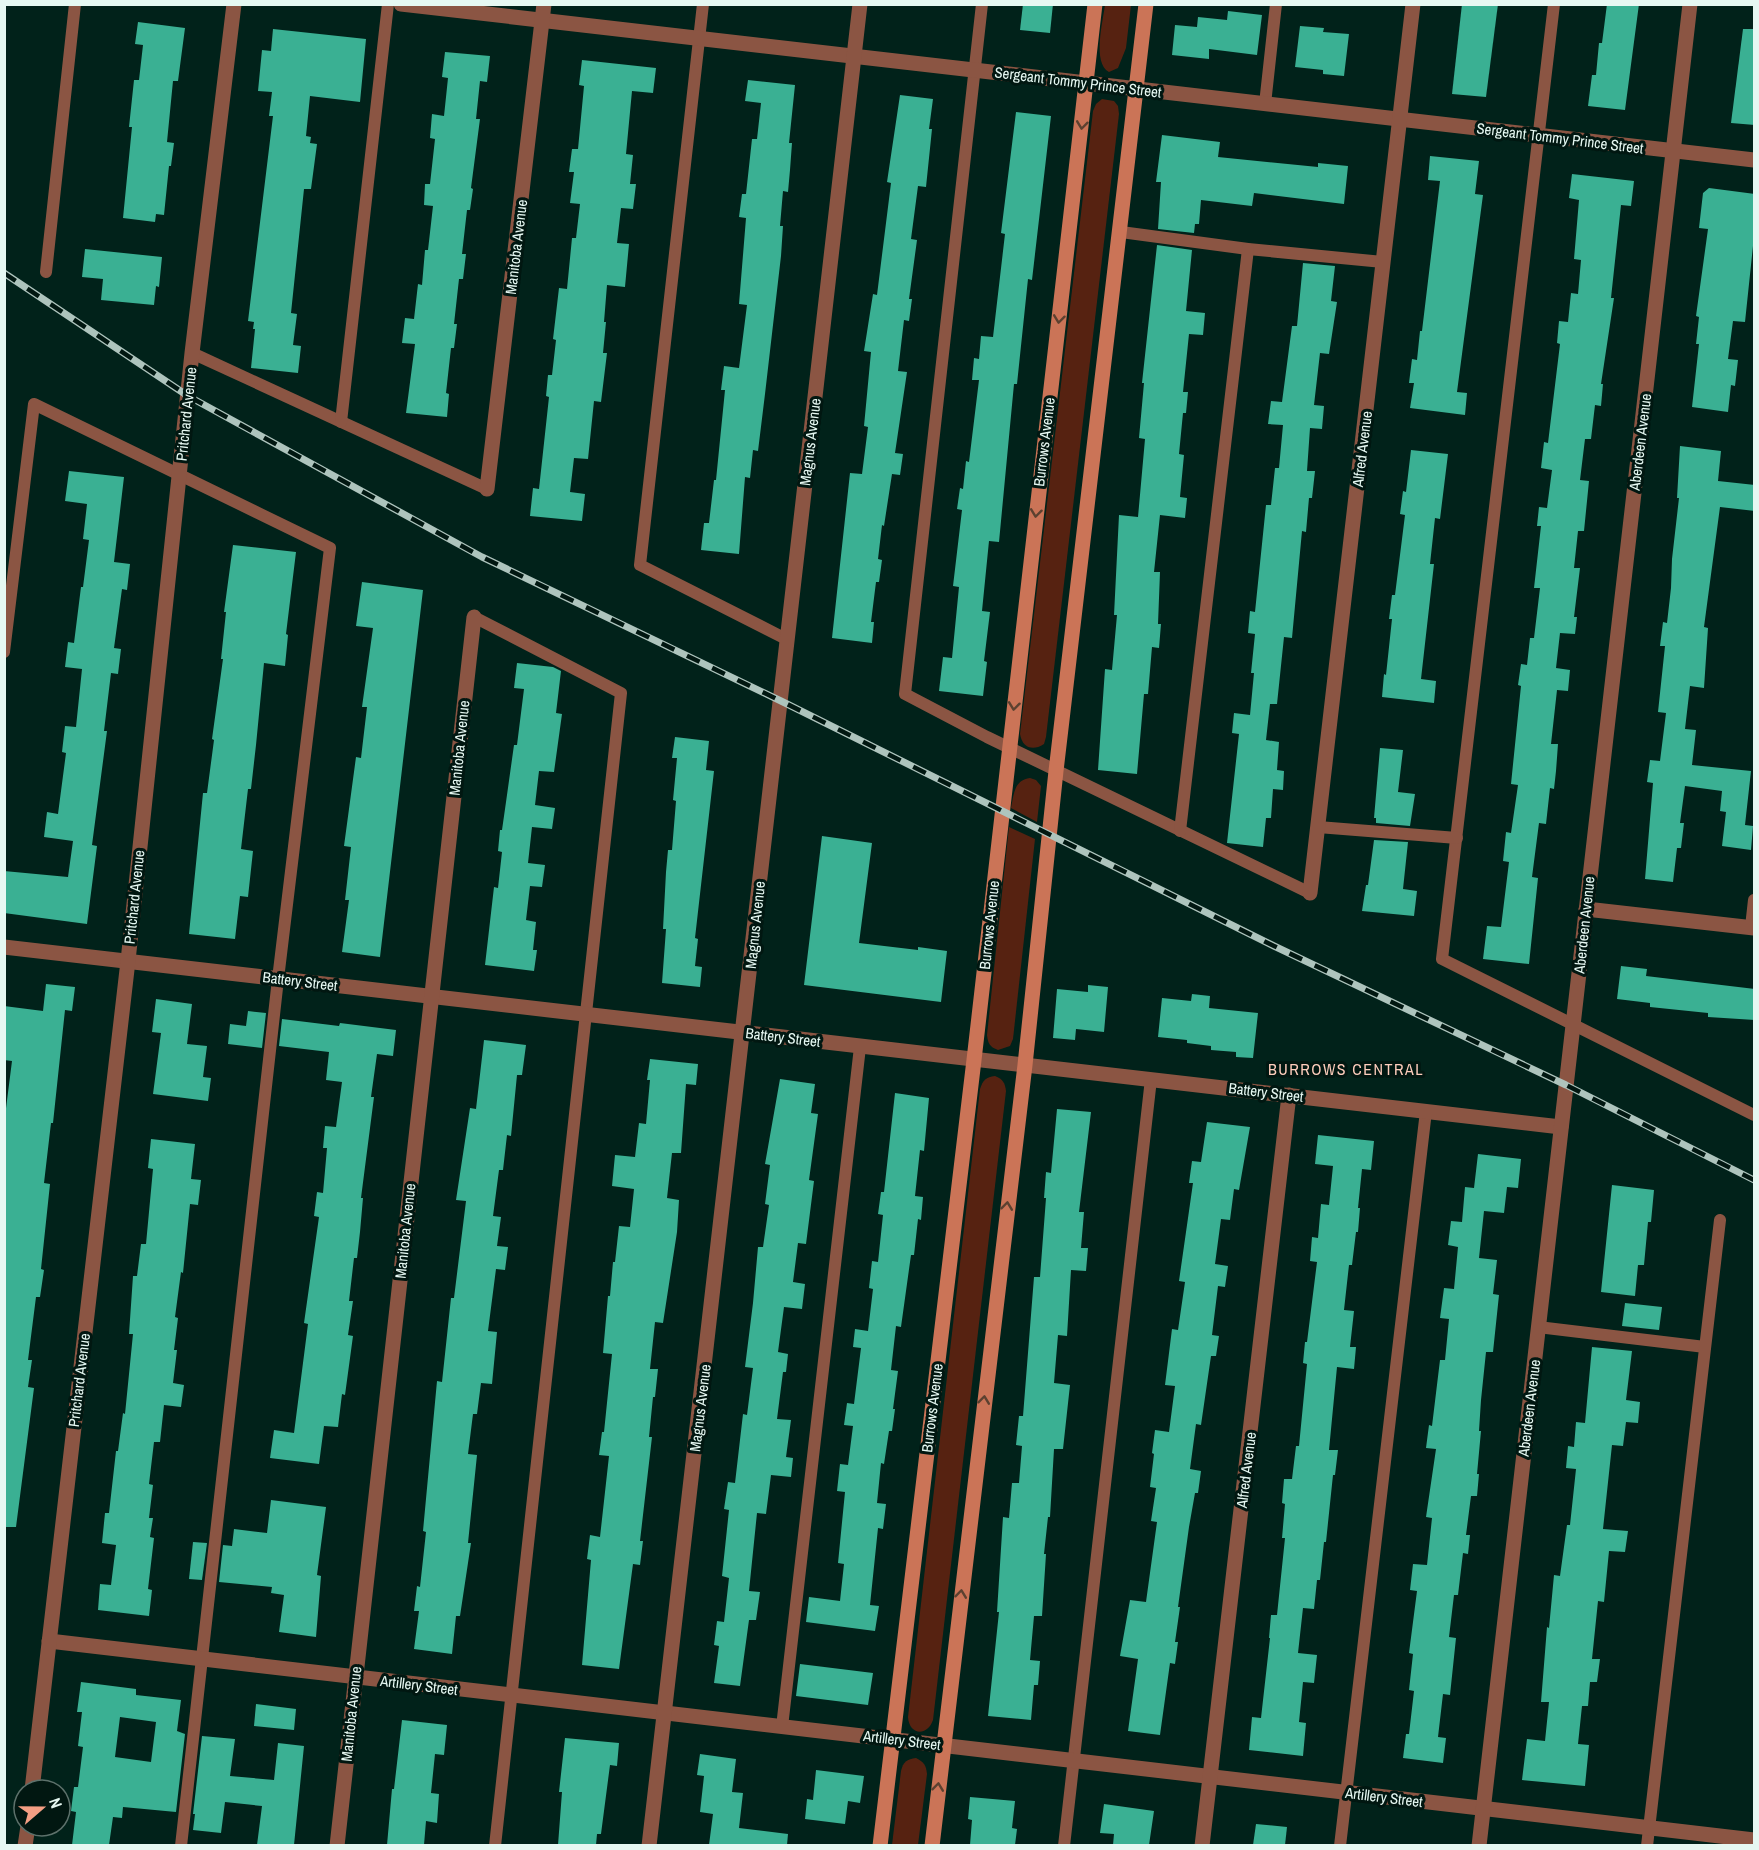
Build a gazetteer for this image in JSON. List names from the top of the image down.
{
  "streets": {
    "street": [
      "Sergeant Tommy Prince Street",
      "Manitoba Avenue",
      "Pritchard Avenue",
      "Magnus Avenue",
      "Burrows Avenue",
      "Aberdeen Avenue",
      "Alfred Avenue",
      "Battery Street",
      "Artillery Street"
    ]
  },
  "crossings": [
    ["Sergeant Tommy Prince Street", "Manitoba Avenue"],
    ["Sergeant Tommy Prince Street", "Magnus Avenue"],
    ["Sergeant Tommy Prince Street", "Burrows Avenue"],
    ["Sergeant Tommy Prince Street", "Aberdeen Avenue"],
    ["Sergeant Tommy Prince Street", "Alfred Avenue"],
    ["Manitoba Avenue", "Battery Street"],
    ["Manitoba Avenue", "Artillery Street"],
    ["Pritchard Avenue", "Battery Street"],
    ["Pritchard Avenue", "Artillery Street"],
    ["Magnus Avenue", "Battery Street"],
    ["Magnus Avenue", "Artillery Street"],
    ["Burrows Avenue", "Battery Street"],
    ["Burrows Avenue", "Artillery Street"],
    ["Aberdeen Avenue", "Battery Street"],
    ["Aberdeen Avenue", "Artillery Street"],
    ["Alfred Avenue", "Battery Street"],
    ["Alfred Avenue", "Artillery Street"]
  ],
  "districts": ["BURROWS CENTRAL"],
  "north": "right"
}
